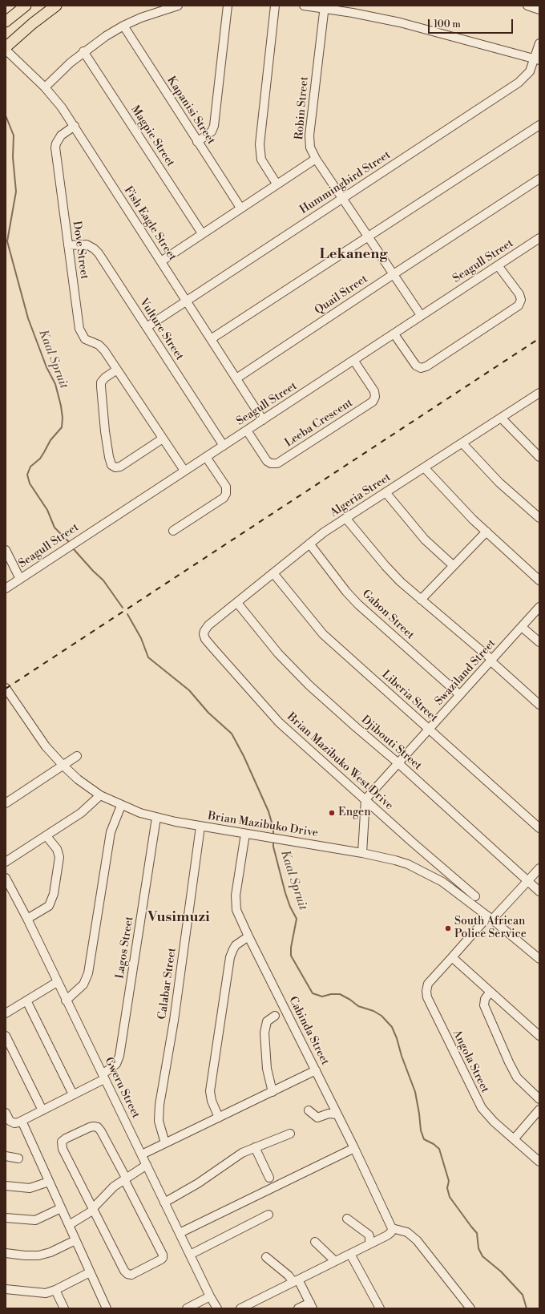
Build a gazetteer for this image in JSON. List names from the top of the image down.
{
  "streets": {
    "street": [
      "Robin Street",
      "Kapanisi Street",
      "Magpie Street",
      "Hummingbird Street",
      "Fish Eagle Street",
      "Dove Street",
      "Seagull Street",
      "Quail Street",
      "Vulture Street",
      "Leeba Crescent",
      "Algeria Street",
      "Gabon Street",
      "Swaziland Street",
      "Liberia Street",
      "Djibouti Street",
      "Brian Mazibuko West Drive",
      "Brian Mazibuko Drive",
      "Lagos Street",
      "Calabar Street",
      "Cabinda Street",
      "Angola Street",
      "Gweru Street"
    ]
  },
  "crossings": [
    ["Robin Street", "Hummingbird Street"],
    ["Robin Street", "Seagull Street"],
    ["Robin Street", "Quail Street"],
    ["Hummingbird Street", "Fish Eagle Street"],
    ["Hummingbird Street", "Vulture Street"],
    ["Fish Eagle Street", "Dove Street"],
    ["Fish Eagle Street", "Seagull Street"],
    ["Fish Eagle Street", "Quail Street"],
    ["Dove Street", "Seagull Street"],
    ["Dove Street", "Vulture Street"],
    ["Seagull Street", "Vulture Street"],
    ["Seagull Street", "Leeba Crescent"],
    ["Algeria Street", "Gabon Street"],
    ["Algeria Street", "Liberia Street"],
    ["Algeria Street", "Djibouti Street"],
    ["Algeria Street", "Brian Mazibuko West Drive"],
    ["Gabon Street", "Swaziland Street"],
    ["Swaziland Street", "Liberia Street"],
    ["Swaziland Street", "Djibouti Street"],
    ["Swaziland Street", "Brian Mazibuko West Drive"],
    ["Djibouti Street", "Angola Street"],
    ["Brian Mazibuko Drive", "Lagos Street"],
    ["Brian Mazibuko Drive", "Calabar Street"],
    ["Brian Mazibuko Drive", "Cabinda Street"],
    ["Brian Mazibuko Drive", "Angola Street"],
    ["Lagos Street", "Gweru Street"]
  ],
  "districts": ["Lekaneng", "Vusimuzi"],
  "water": ["Kaal Spruit"],
  "places": ["Engen", "South African Police Service"],
  "scale_bar": "100 m"
}
